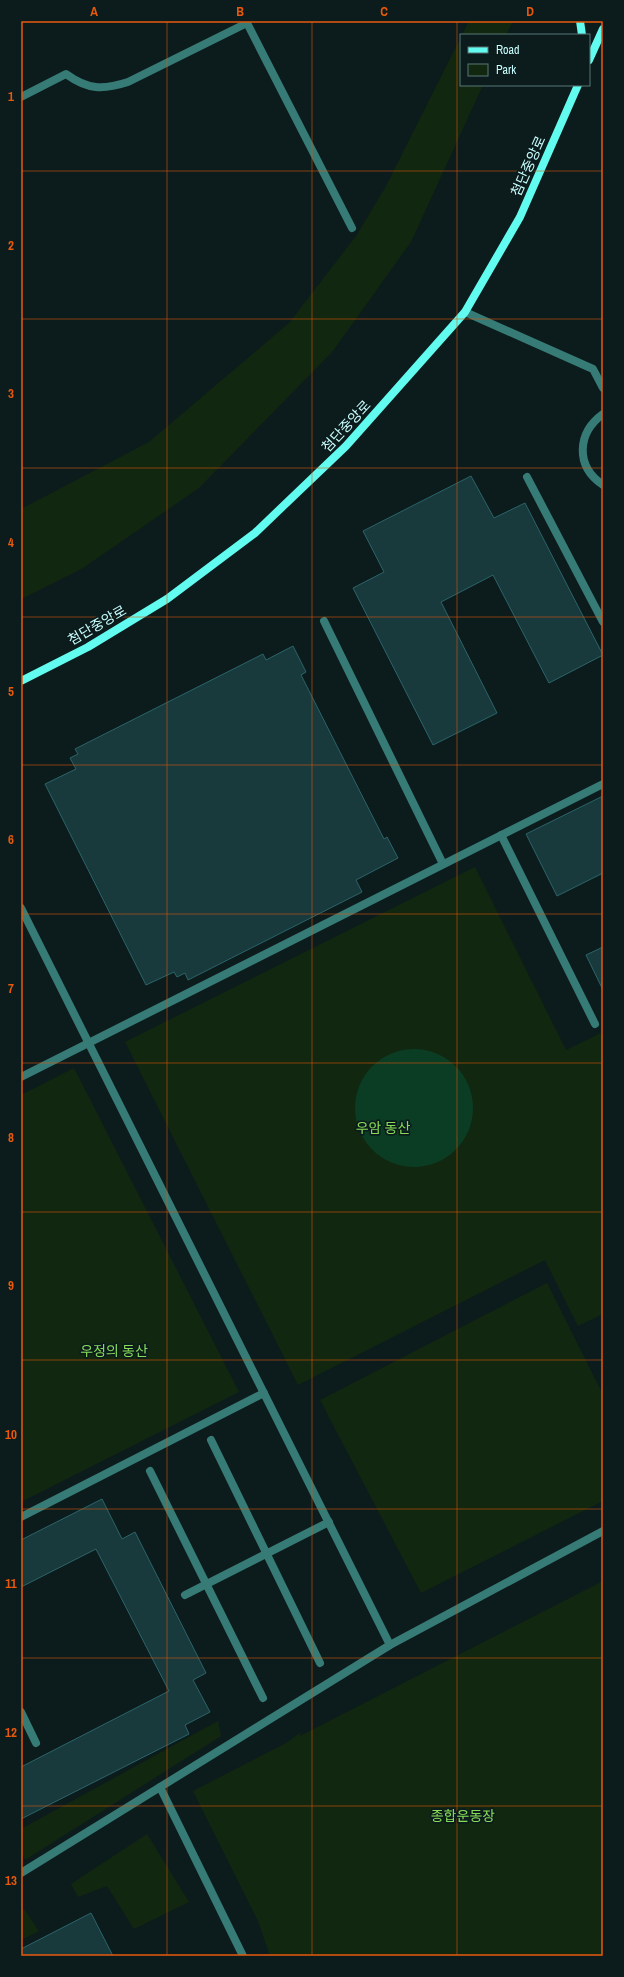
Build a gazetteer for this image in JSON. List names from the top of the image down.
{
  "streets": {
    "street": ["첨단중앙로"]
  },
  "parks": ["우암 동산", "우정의 동산", "종합운동장"],
  "legend": ["Road", "Park"],
  "grid": {
    "columns": [
      "A",
      "B",
      "C",
      "D"
    ],
    "rows": [
      "1",
      "2",
      "3",
      "4",
      "5",
      "6",
      "7",
      "8",
      "9",
      "10",
      "11",
      "12",
      "13"
    ]
  }
}
